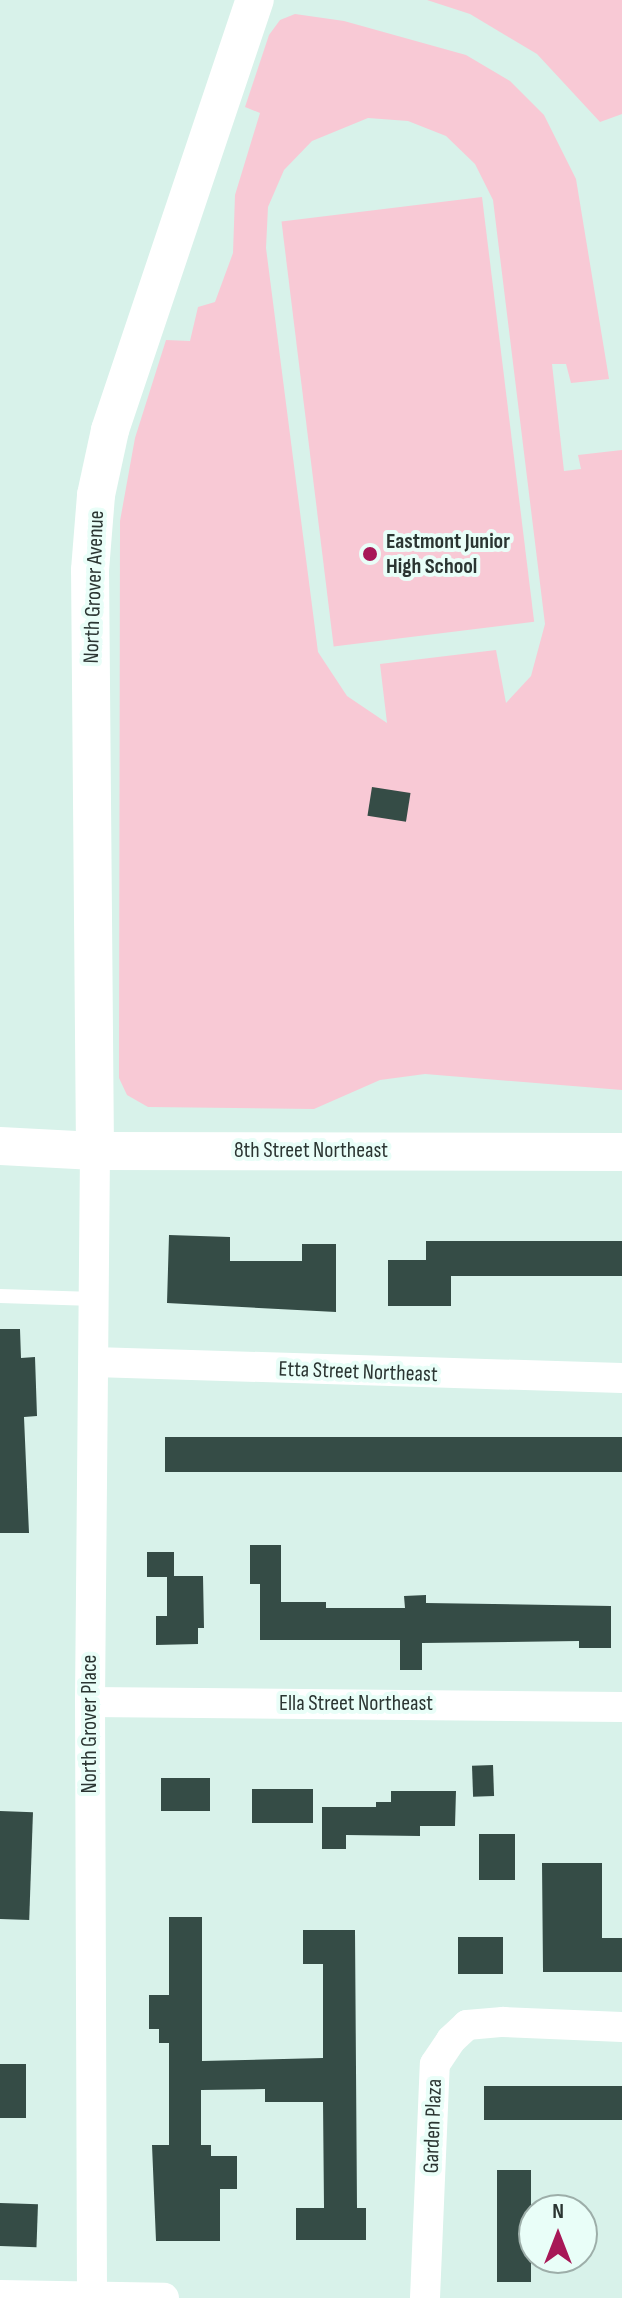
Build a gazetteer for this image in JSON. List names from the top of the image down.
{
  "streets": {
    "street": [
      "North Grover Avenue",
      "8th Street Northeast",
      "Etta Street Northeast",
      "Ella Street Northeast",
      "North Grover Place",
      "Garden Plaza"
    ]
  },
  "crossings": [
    ["North Grover Avenue", "8th Street Northeast"],
    ["North Grover Avenue", "North Grover Place"],
    ["8th Street Northeast", "North Grover Place"],
    ["Etta Street Northeast", "North Grover Place"],
    ["Ella Street Northeast", "North Grover Place"]
  ],
  "places": ["Eastmont Junior High School"],
  "north": "top"
}
